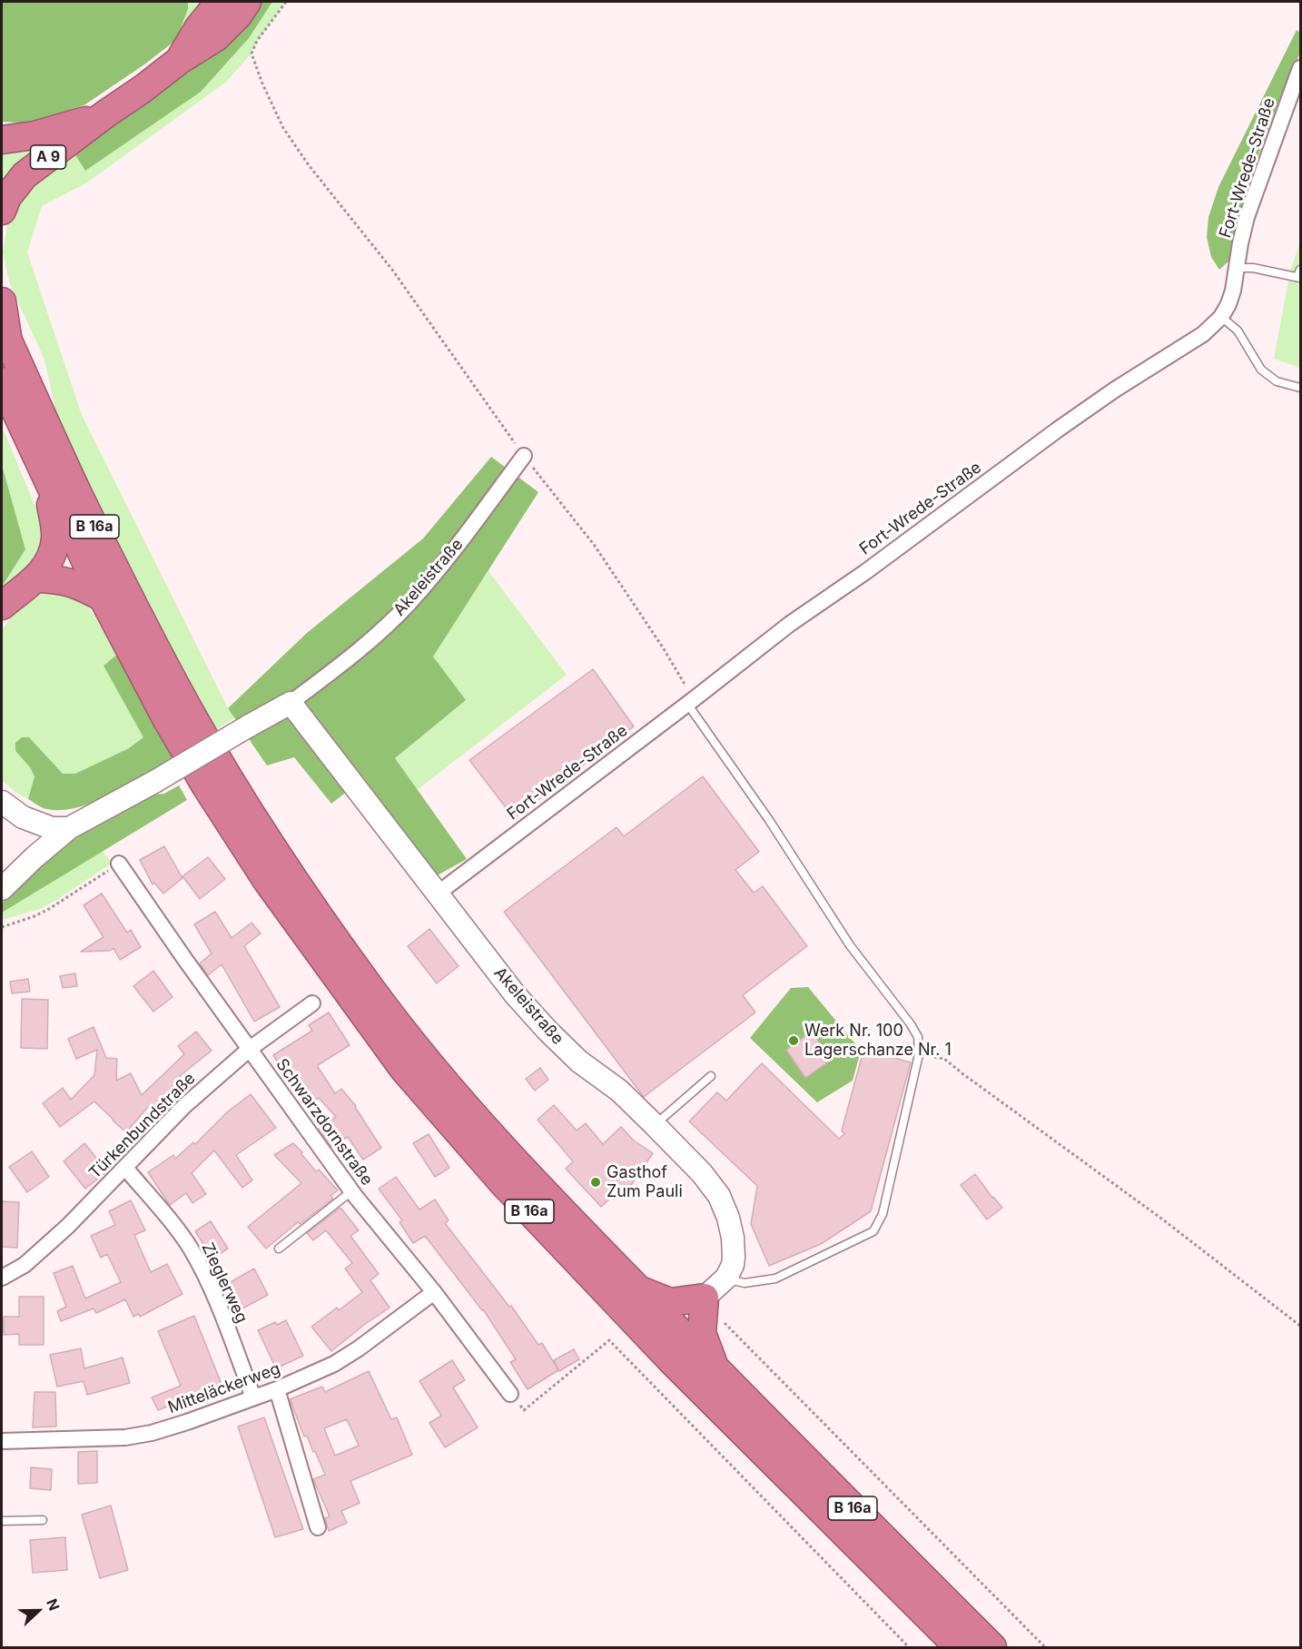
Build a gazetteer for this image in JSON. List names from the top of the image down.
{
  "streets": {
    "highway": ["A 9", "B 16a"],
    "street": [
      "Fort-Wrede-Straße",
      "Akeleistraße",
      "Schwarzdornstraße",
      "Türkenbundstraße",
      "Zieglerweg",
      "Mitteläckerweg"
    ]
  },
  "crossings": [
    ["Fort-Wrede-Straße", "Akeleistraße"],
    ["Schwarzdornstraße", "Türkenbundstraße"],
    ["Schwarzdornstraße", "Mitteläckerweg"],
    ["Türkenbundstraße", "Zieglerweg"],
    ["Zieglerweg", "Mitteläckerweg"]
  ],
  "places": ["Werk Nr. 100 Lagerschanze Nr. 1", "Gasthof Zum Pauli"],
  "north": "right"
}
